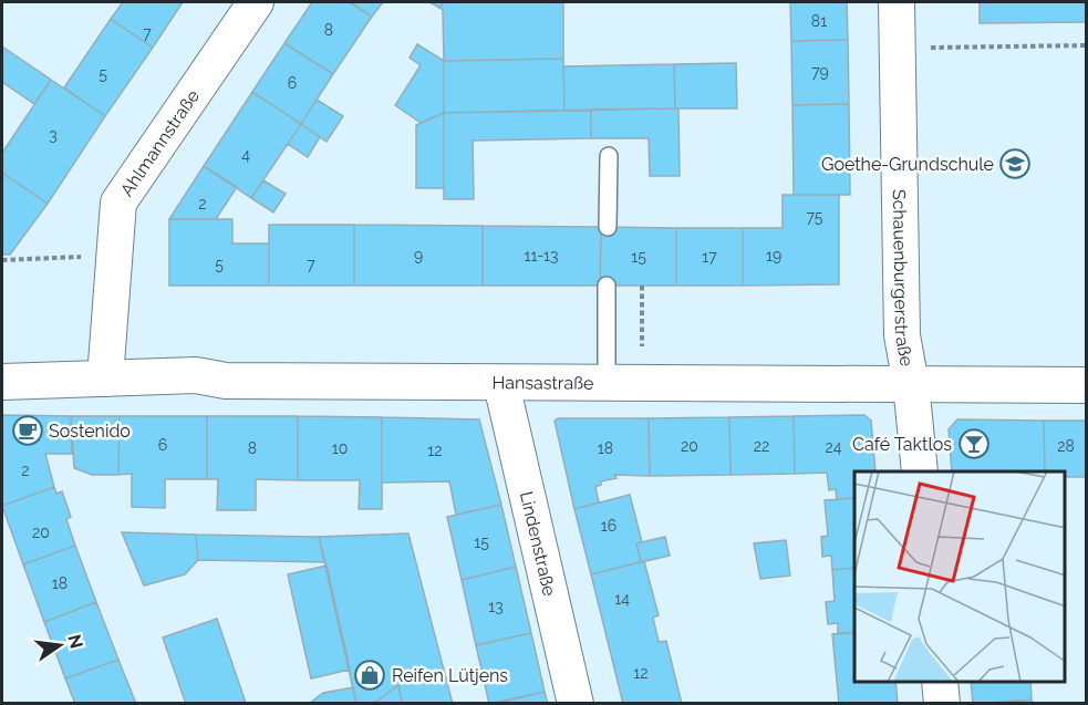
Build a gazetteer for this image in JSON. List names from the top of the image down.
{
  "streets": {
    "street": [
      "Ahlmannstraße",
      "Schauenburgerstraße",
      "Hansastraße",
      "Lindenstraße"
    ]
  },
  "crossings": [
    ["Ahlmannstraße", "Hansastraße"],
    ["Schauenburgerstraße", "Hansastraße"],
    ["Hansastraße", "Lindenstraße"]
  ],
  "places": {
    "school or university": ["Goethe-Grundschule"],
    "cafe": ["Sostenido"],
    "bar": ["Café Taktlos"],
    "shop": ["Reifen Lütjens"]
  },
  "house_numbers": [
    "81",
    "8",
    "7",
    "79",
    "5",
    "6",
    "3",
    "4",
    "2",
    "75",
    "9",
    "11-13",
    "19",
    "15",
    "17",
    "5",
    "7",
    "6",
    "20",
    "22",
    "28",
    "24",
    "8",
    "10",
    "18",
    "12",
    "2",
    "16",
    "20",
    "15",
    "18",
    "14",
    "13",
    "12"
  ],
  "north": "right"
}
